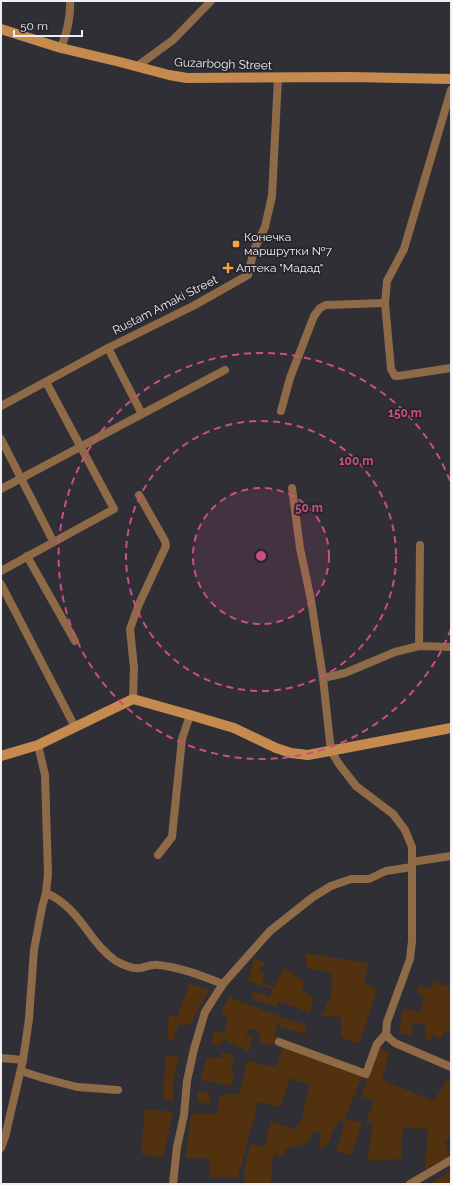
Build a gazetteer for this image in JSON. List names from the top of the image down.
{
  "streets": {
    "street": ["Guzarbogh Street", "Rustam Amaki Street"]
  },
  "crossings": [
    ["Guzarbogh Street", "Rustam Amaki Street"]
  ],
  "places": {
    "transit": ["Конечка маршрутки №7"],
    "health": ["Аптека \"Мадад\""]
  },
  "scale_bar": "50 m",
  "rings": ["150 m", "100 m", "50 m"]
}
